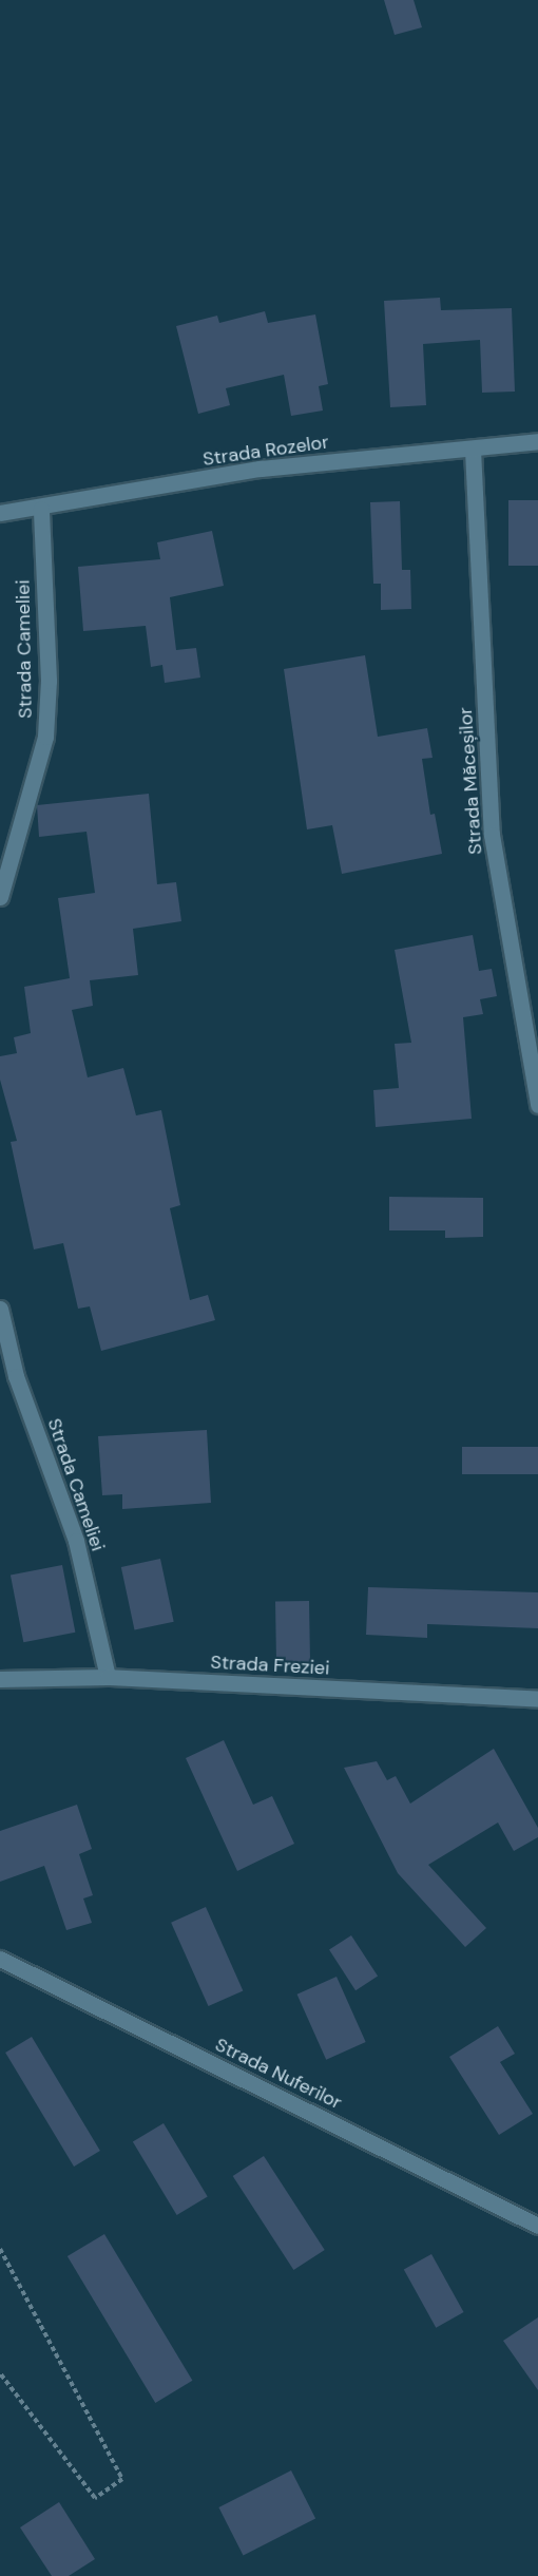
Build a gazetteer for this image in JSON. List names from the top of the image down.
{
  "streets": {
    "street": [
      "Strada Rozelor",
      "Strada Cameliei",
      "Strada Măceșilor",
      "Strada Freziei",
      "Strada Nuferilor"
    ]
  },
  "crossings": [
    ["Strada Rozelor", "Strada Cameliei"],
    ["Strada Rozelor", "Strada Măceșilor"],
    ["Strada Cameliei", "Strada Freziei"]
  ]
}
